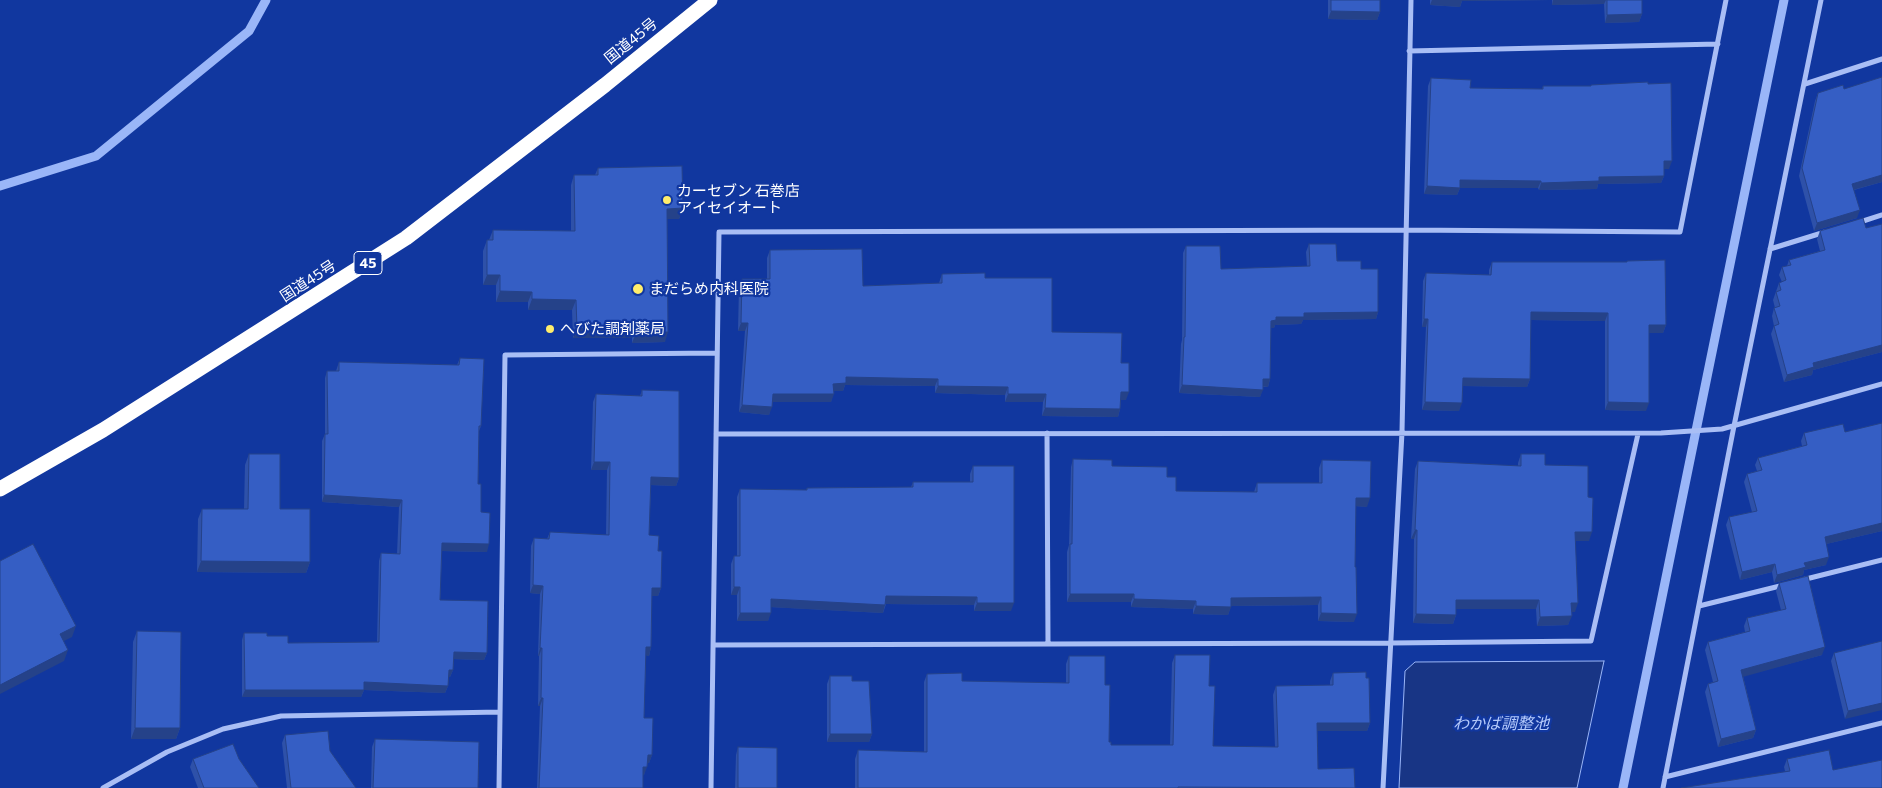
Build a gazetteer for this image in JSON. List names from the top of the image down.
{
  "streets": {
    "highway": ["国道45号", "45"]
  },
  "water": ["わかば調整池"],
  "places": ["カーセブン 石巻店 アイセイオート", "まだらめ内科医院", "へびた調剤薬局"]
}
